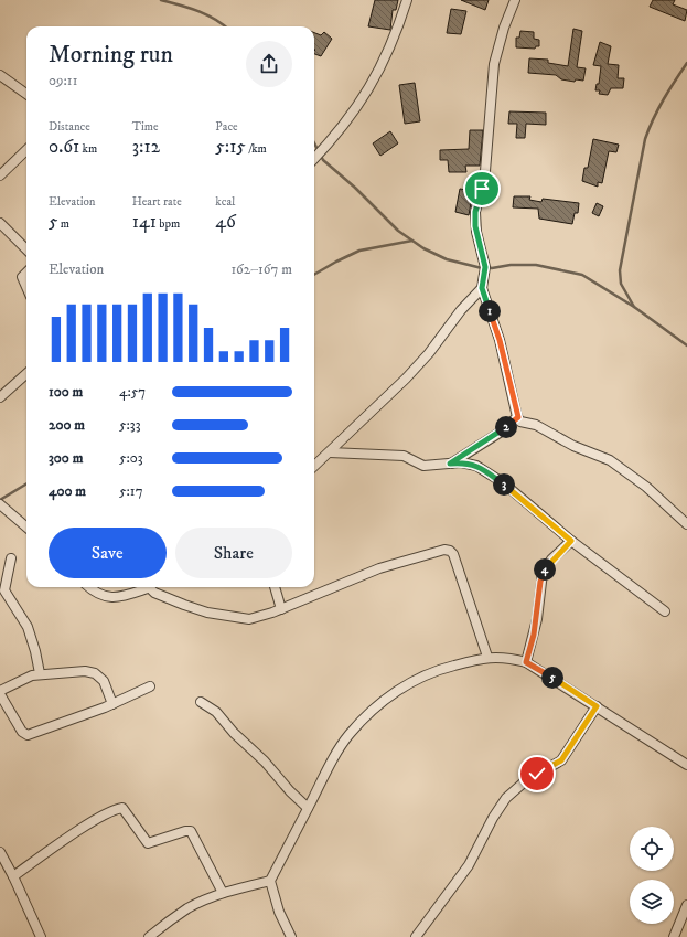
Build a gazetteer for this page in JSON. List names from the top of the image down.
{
  "page": {
    "heading": ["Morning run", "09:11"],
    "stats": [
      ["Distance", "0.61 km"],
      ["Time", "3:12"],
      ["Pace", "5:15 /km"],
      ["Elevation", "5 m"],
      ["Heart rate", "141 bpm"],
      ["kcal", "46"]
    ],
    "chart": ["Elevation", "162–167 m"],
    "pins": [
      "1",
      "2",
      "3",
      "4",
      "5"
    ],
    "list": [
      {
        "name": "100 m",
        "note": "4:57"
      },
      {
        "name": "200 m",
        "note": "5:33"
      },
      {
        "name": "300 m",
        "note": "5:03"
      },
      {
        "name": "400 m",
        "note": "5:17"
      }
    ],
    "buttons": ["Save", "Share"]
  }
}
